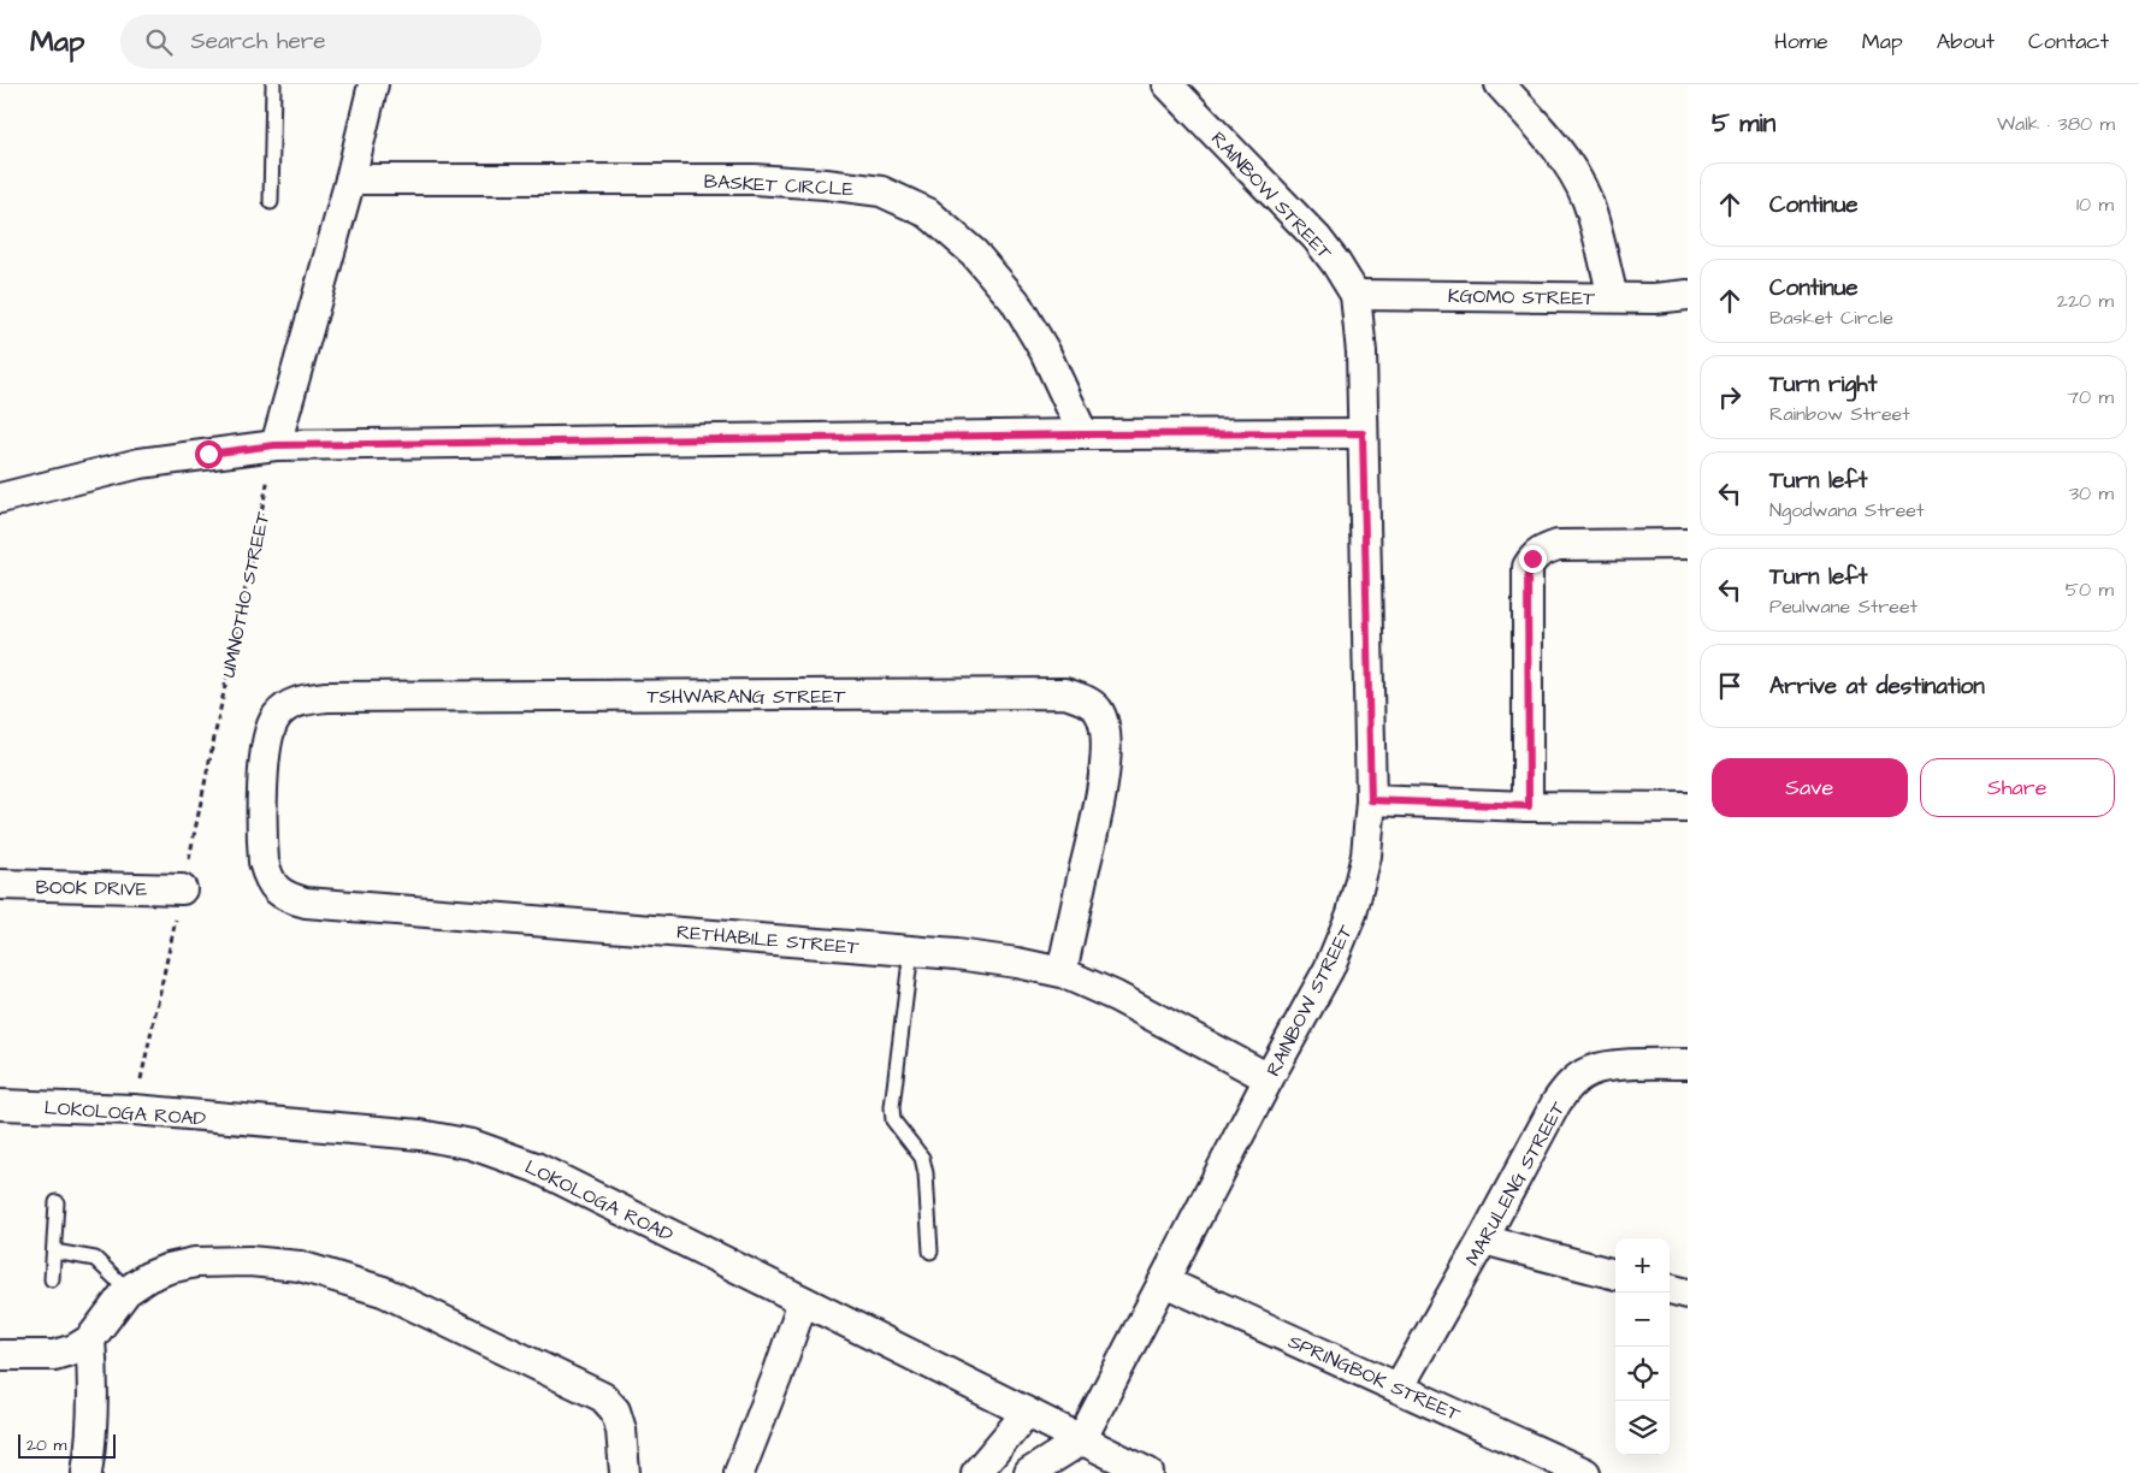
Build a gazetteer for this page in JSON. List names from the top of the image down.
{
  "streets": {
    "street": [
      "BASKET CIRCLE",
      "RAINBOW STREET",
      "KGOMO STREET",
      "TSHWARANG STREET",
      "BOOK DRIVE",
      "RETHABILE STREET",
      "LOKOLOGA ROAD",
      "MARULENG STREET",
      "SPRINGBOK STREET"
    ],
    "path": ["UMNOTHO STREET"]
  },
  "crossings": [
    ["RAINBOW STREET", "KGOMO STREET"],
    ["RAINBOW STREET", "RETHABILE STREET"],
    ["RAINBOW STREET", "LOKOLOGA ROAD"],
    ["RAINBOW STREET", "SPRINGBOK STREET"],
    ["UMNOTHO STREET", "BOOK DRIVE"],
    ["UMNOTHO STREET", "LOKOLOGA ROAD"],
    ["TSHWARANG STREET", "RETHABILE STREET"],
    ["MARULENG STREET", "SPRINGBOK STREET"]
  ],
  "scale_bar": "20 m",
  "page": {
    "header": "Map",
    "search": "Search here",
    "nav": [
      "Home",
      "Map",
      "About",
      "Contact"
    ],
    "heading": ["5 min", "Walk · 380 m"],
    "list": [
      ["Continue", "10 m"],
      ["Continue", "Basket Circle", "220 m"],
      ["Turn right", "Rainbow Street", "70 m"],
      ["Turn left", "Ngodwana Street", "30 m"],
      ["Turn left", "Peulwane Street", "50 m"],
      "Arrive at destination"
    ],
    "buttons": ["Save", "Share"],
    "map_buttons": ["+", "−"],
    "scale": "20 m"
  }
}
